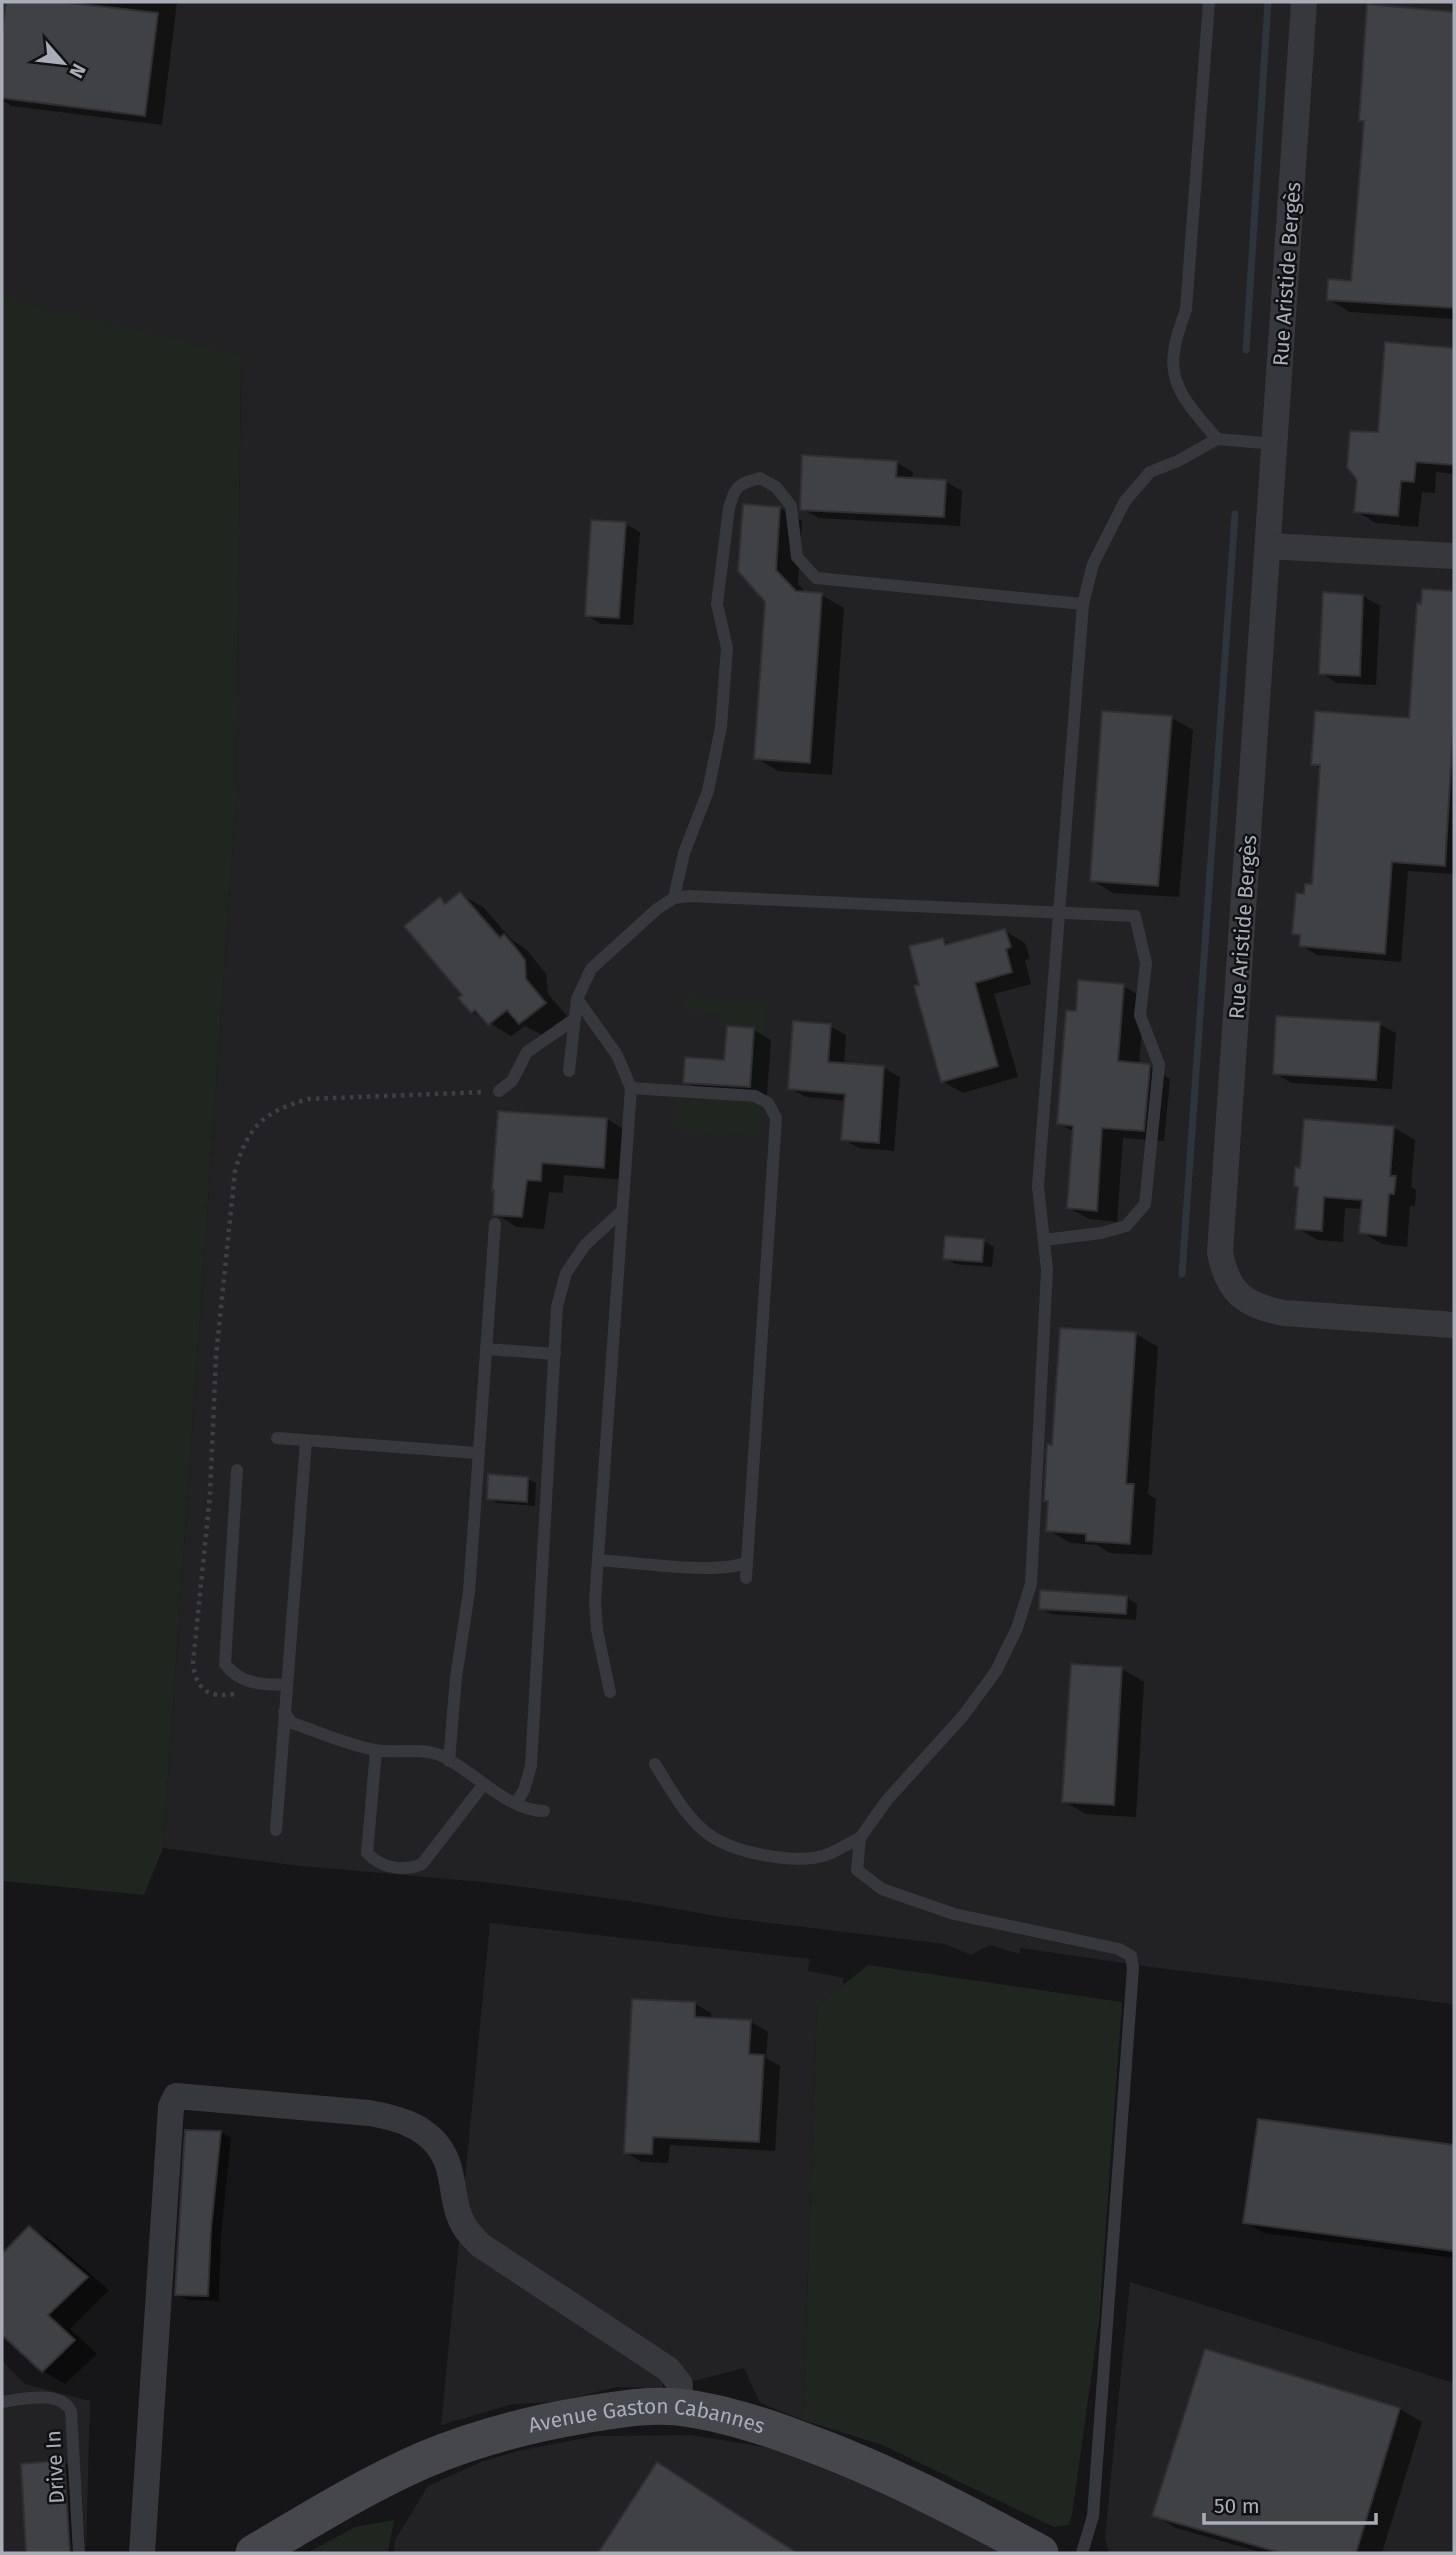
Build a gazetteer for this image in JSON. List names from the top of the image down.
{
  "streets": {
    "main road": ["Avenue Gaston Cabannes"],
    "street": ["Rue Aristide Bergès"],
    "lane": ["Drive In"]
  },
  "scale_bar": "50 m",
  "north": "bottom right"
}
